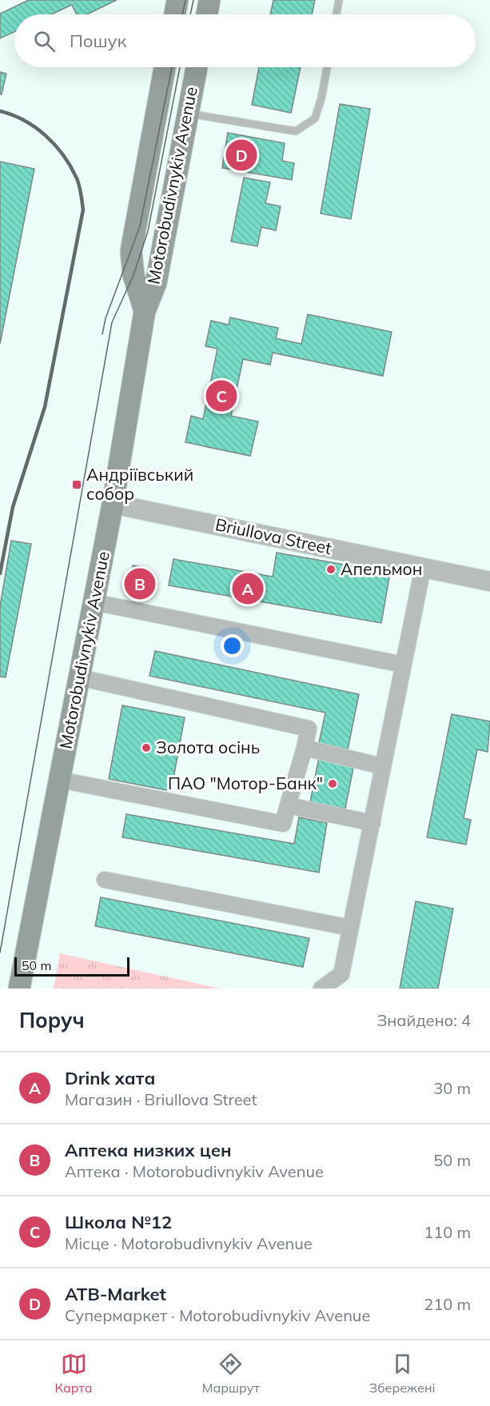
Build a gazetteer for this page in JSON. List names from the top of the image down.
{
  "streets": {
    "main road": ["Motorobudivnykiv Avenue"],
    "street": ["Briullova Street"]
  },
  "crossings": [
    ["Motorobudivnykiv Avenue", "Briullova Street"]
  ],
  "places": {
    "transit": ["Андріївський собор"],
    "other": ["Апельмон", "Золота осінь", "ПАО \"Мотор-Банк\""]
  },
  "scale_bar": "50 m",
  "page": {
    "search": "Пошук",
    "pins": [
      "D",
      "C",
      "B",
      "A"
    ],
    "scale": "50 m",
    "heading": ["Поруч", "Знайдено: 4"],
    "list": [
      {
        "mark": "A",
        "name": "Drink хата",
        "note": "Магазин · Briullova Street",
        "value": "30 m"
      },
      {
        "mark": "B",
        "name": "Аптека низких цен",
        "note": "Аптека · Motorobudivnykiv Avenue",
        "value": "50 m"
      },
      {
        "mark": "C",
        "name": "Школа №12",
        "note": "Місце · Motorobudivnykiv Avenue",
        "value": "110 m"
      },
      {
        "mark": "D",
        "name": "ATB-Market",
        "note": "Супермаркет · Motorobudivnykiv Avenue",
        "value": "210 m"
      }
    ],
    "nav": ["Карта", "Маршрут", "Збережені"]
  }
}
